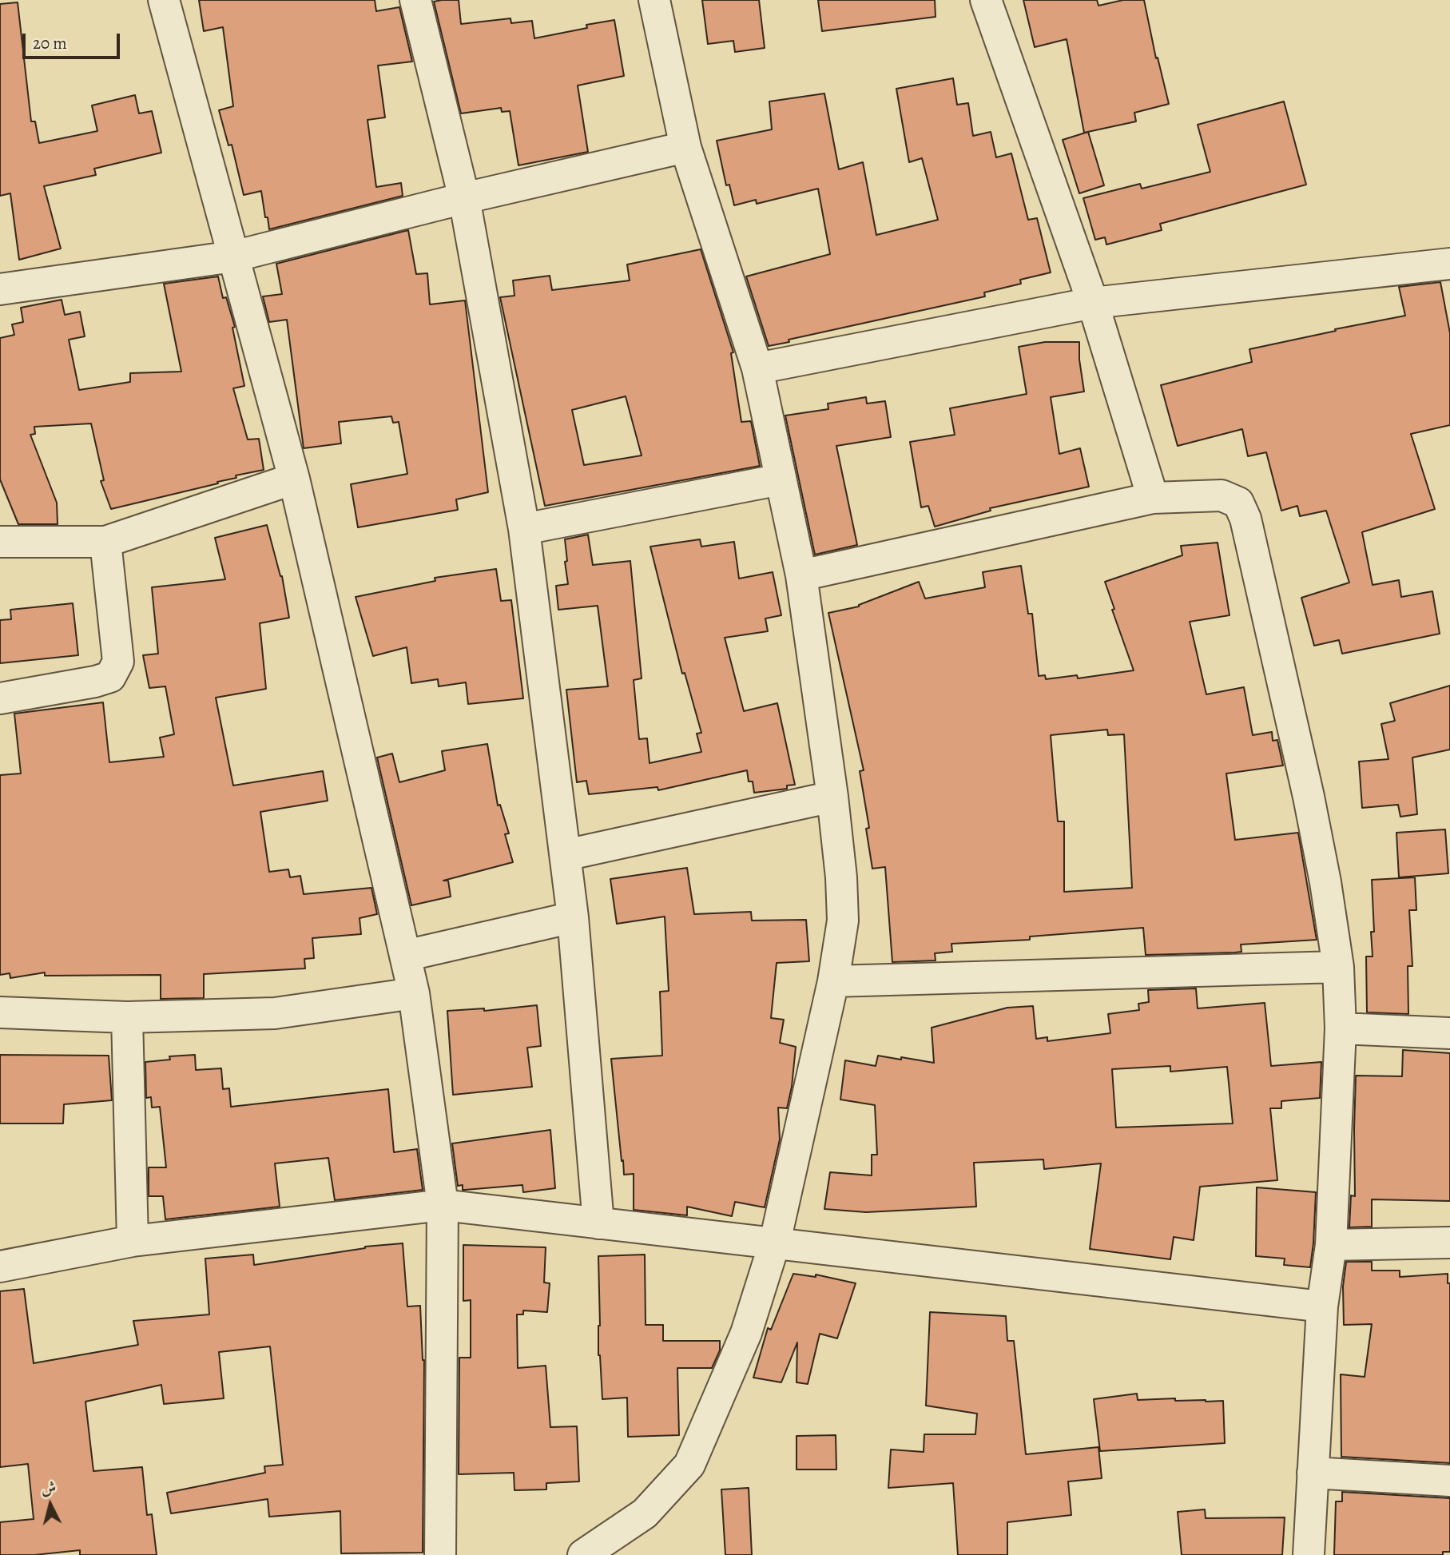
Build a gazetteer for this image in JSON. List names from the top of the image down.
{
  "scale_bar": "20 m",
  "north": "top"
}
